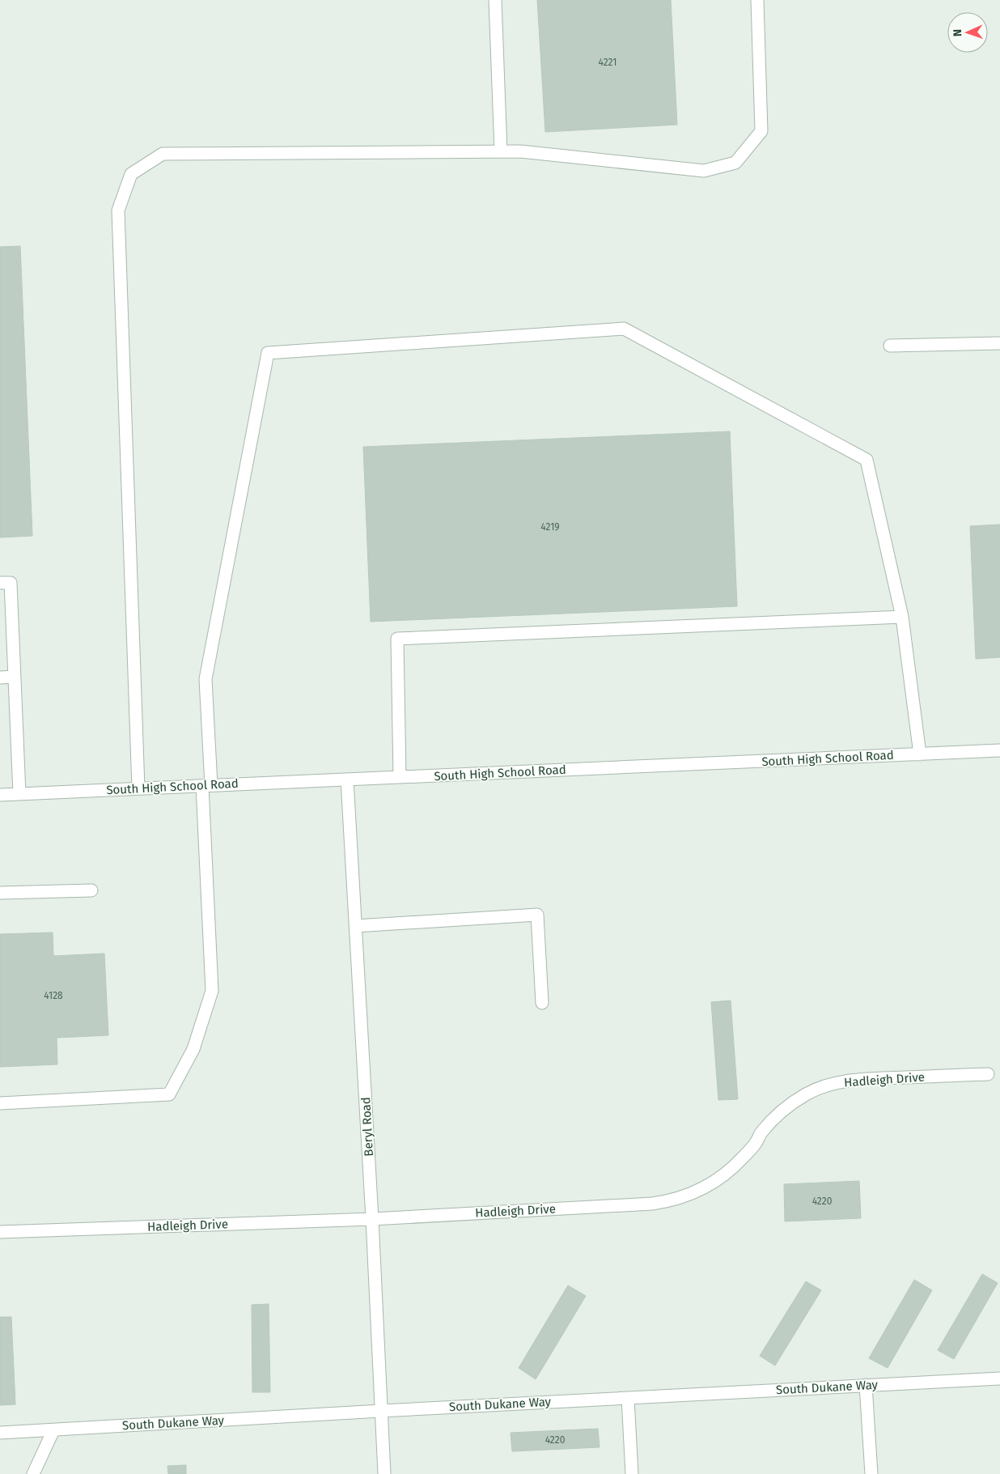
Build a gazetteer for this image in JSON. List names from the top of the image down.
{
  "streets": {
    "street": [
      "South High School Road",
      "Hadleigh Drive",
      "Beryl Road",
      "South Dukane Way"
    ]
  },
  "crossings": [
    ["South High School Road", "Beryl Road"],
    ["Hadleigh Drive", "Beryl Road"],
    ["Beryl Road", "South Dukane Way"]
  ],
  "house_numbers": [
    "4221",
    "4219",
    "4128",
    "4220",
    "4220"
  ],
  "north": "left"
}
